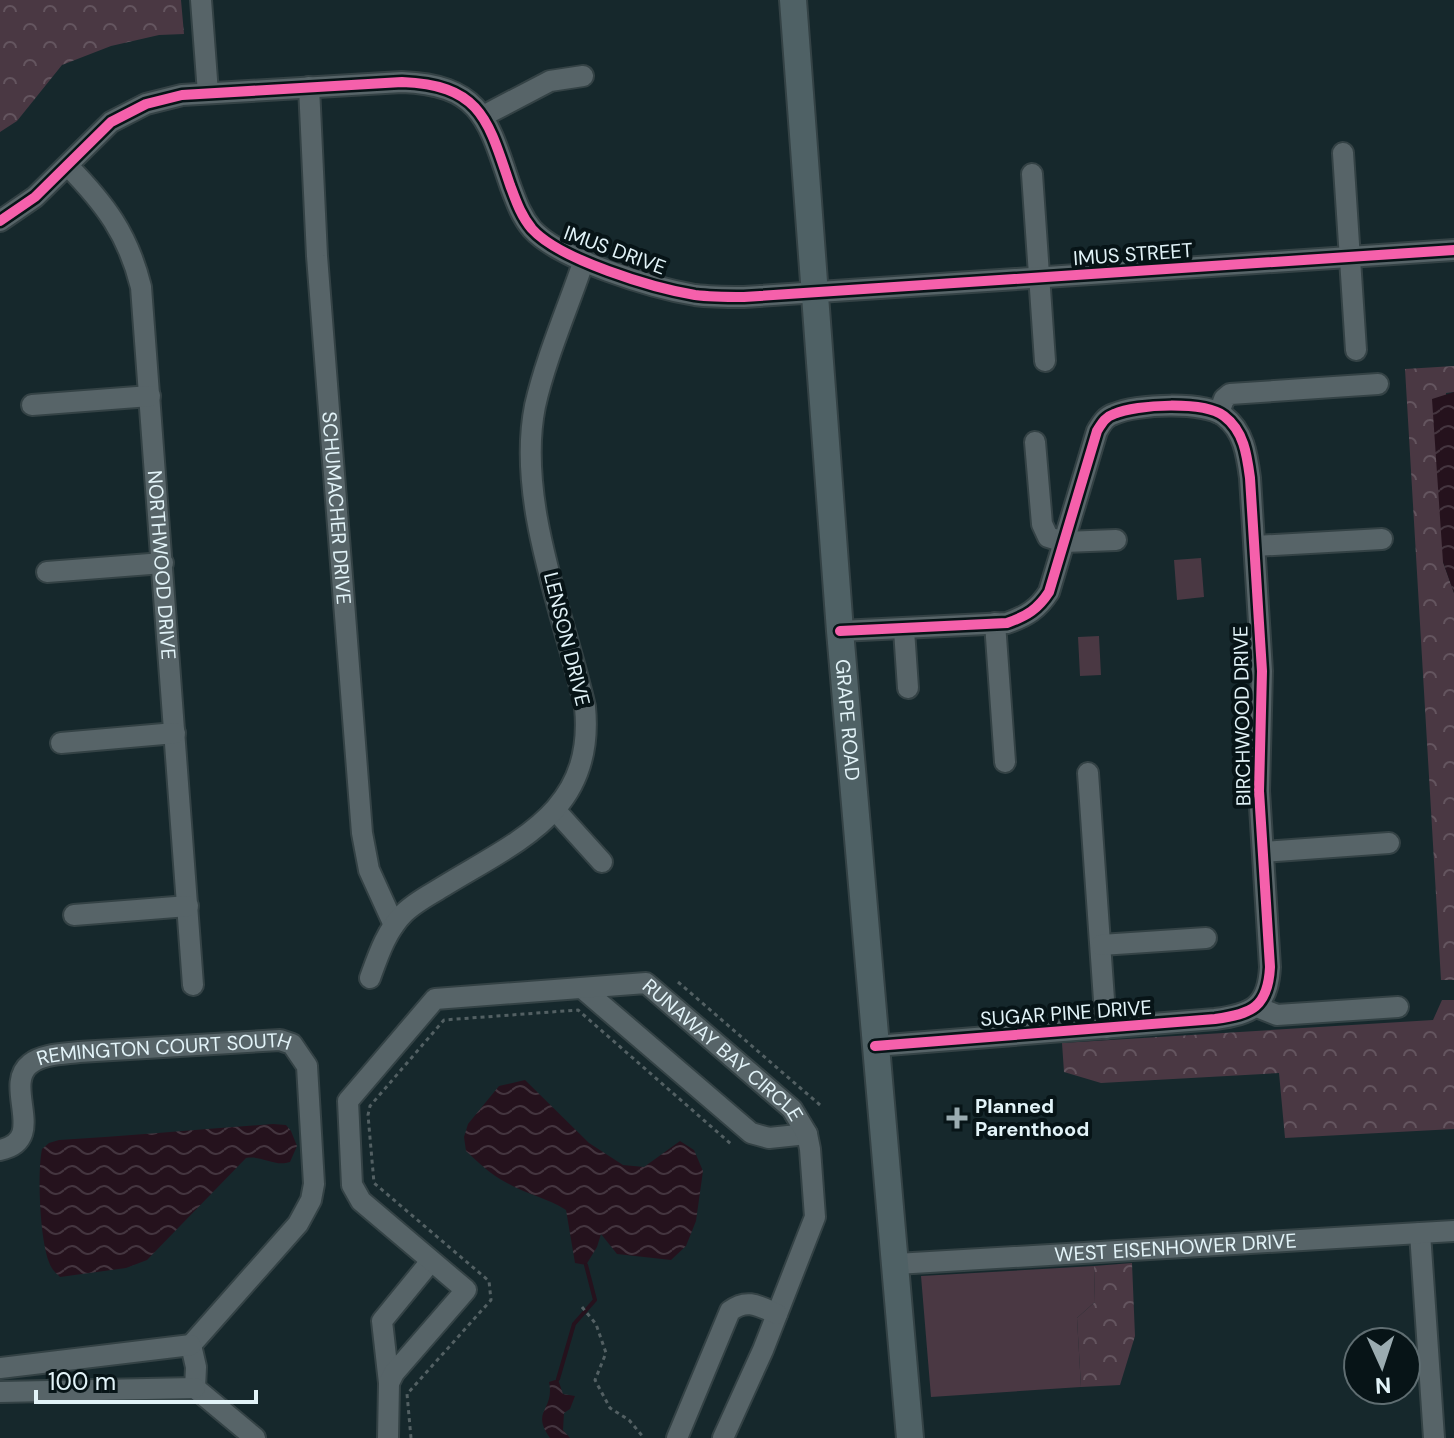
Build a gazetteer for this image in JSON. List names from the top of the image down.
{
  "streets": {
    "main road": ["GRAPE ROAD"],
    "street": [
      "IMUS DRIVE",
      "IMUS STREET",
      "SCHUMACHER DRIVE",
      "NORTHWOOD DRIVE",
      "LENSON DRIVE",
      "BIRCHWOOD DRIVE",
      "SUGAR PINE DRIVE",
      "RUNAWAY BAY CIRCLE",
      "REMINGTON COURT SOUTH",
      "WEST EISENHOWER DRIVE"
    ]
  },
  "crossings": [
    ["IMUS DRIVE", "IMUS STREET"],
    ["IMUS DRIVE", "SCHUMACHER DRIVE"],
    ["IMUS DRIVE", "NORTHWOOD DRIVE"],
    ["IMUS DRIVE", "LENSON DRIVE"],
    ["IMUS DRIVE", "GRAPE ROAD"],
    ["IMUS STREET", "GRAPE ROAD"],
    ["SCHUMACHER DRIVE", "LENSON DRIVE"],
    ["BIRCHWOOD DRIVE", "SUGAR PINE DRIVE"],
    ["GRAPE ROAD", "SUGAR PINE DRIVE"],
    ["GRAPE ROAD", "WEST EISENHOWER DRIVE"]
  ],
  "places": {
    "health": ["Planned Parenthood"]
  },
  "scale_bar": "100 m",
  "north": "bottom"
}
